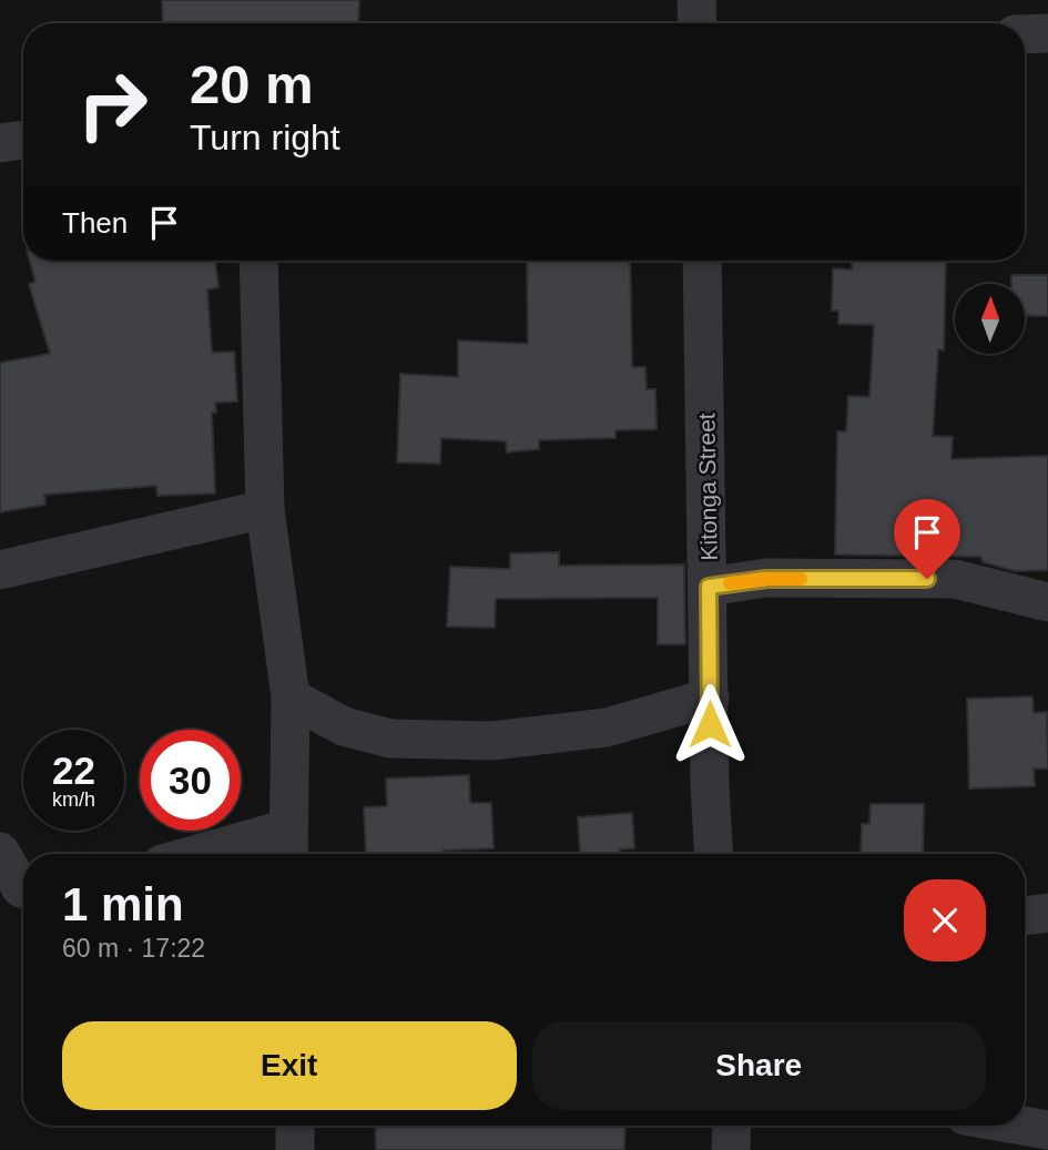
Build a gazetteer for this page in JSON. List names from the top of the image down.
{
  "streets": {
    "street": ["Kitonga Street"]
  },
  "north": "top",
  "page": {
    "turn": ["20 m", "Turn right"],
    "then": "Then",
    "speed": "22 km/h",
    "limit": "30",
    "heading": ["1 min", "60 m · 17:22"],
    "buttons": ["Exit", "Share"]
  }
}
